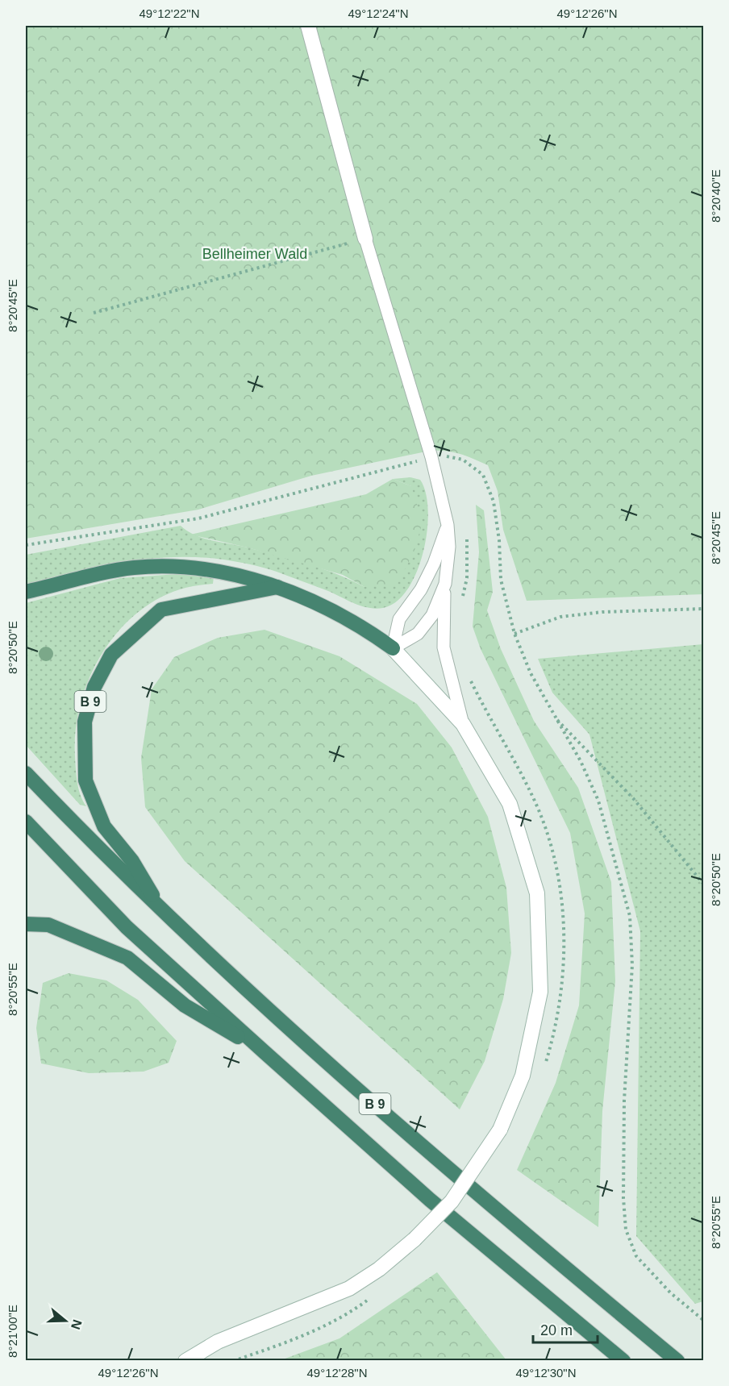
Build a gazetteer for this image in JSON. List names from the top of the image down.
{
  "streets": {
    "highway": ["B 9"]
  },
  "parks": ["Bellheimer Wald"],
  "scale_bar": "20 m",
  "north": "right",
  "coordinates": [
    "49°12'22\"N",
    "49°12'24\"N",
    "49°12'26\"N",
    "8°20'40\"E",
    "8°20'45\"E",
    "8°20'50\"E",
    "8°20'55\"E",
    "8°21'00\"E",
    "49°12'28\"N",
    "49°12'30\"N"
  ]
}
